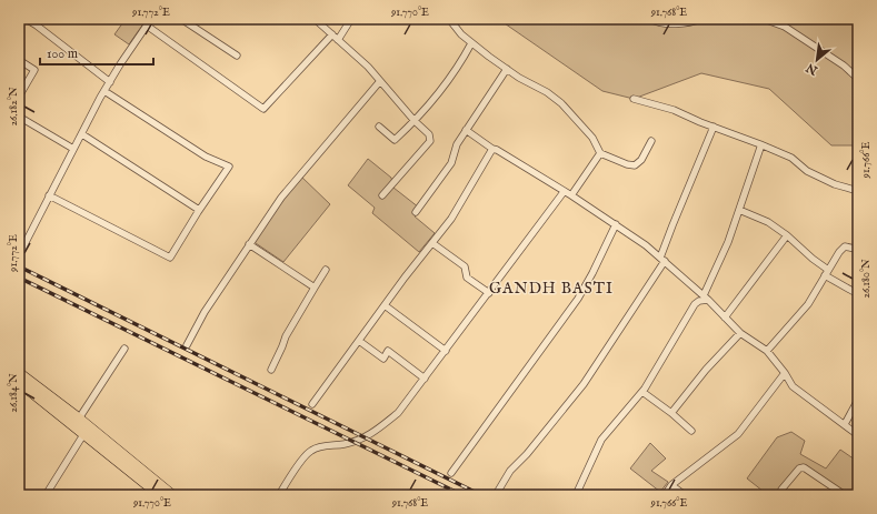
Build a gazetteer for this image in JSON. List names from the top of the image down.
{
  "districts": ["GANDH BASTI"],
  "scale_bar": "100 m",
  "north": "bottom left",
  "coordinates": [
    "91.772°E",
    "91.770°E",
    "91.768°E",
    "26.182°N",
    "91.766°E",
    "26.180°N",
    "26.184°N"
  ]
}
